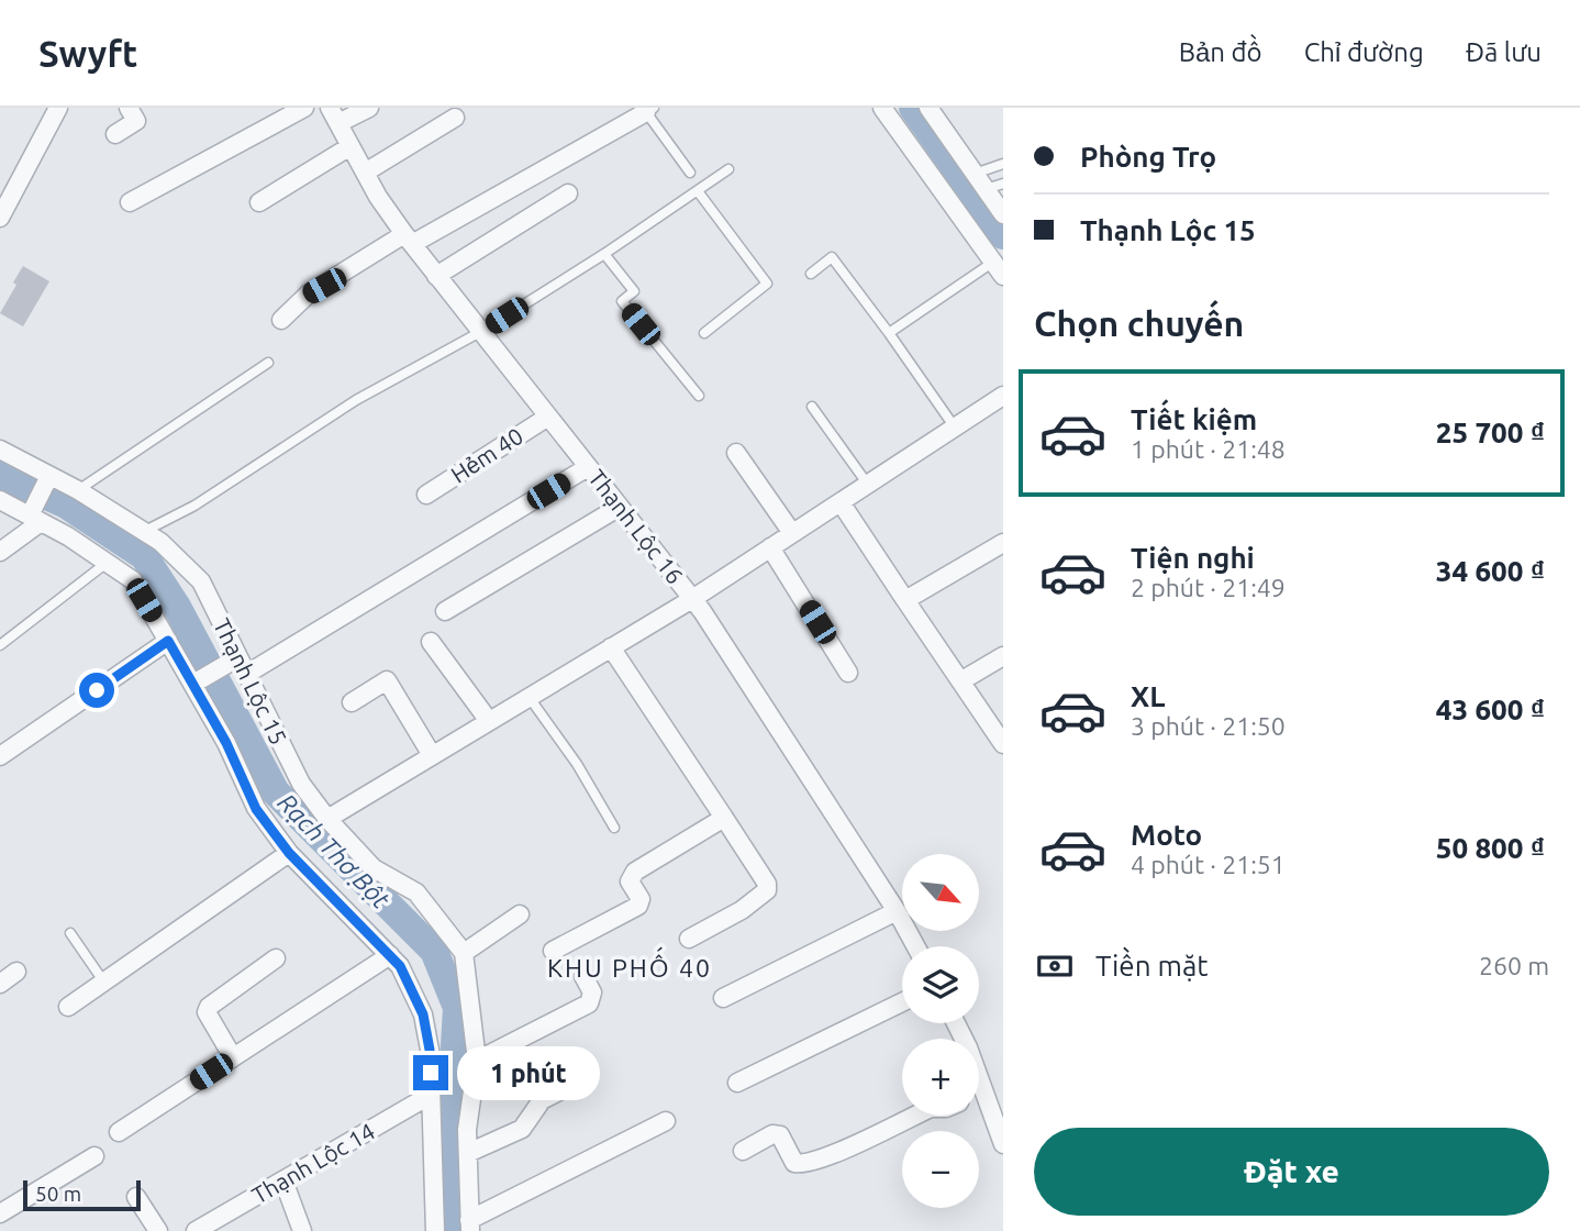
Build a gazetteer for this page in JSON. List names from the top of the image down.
{
  "streets": {
    "street": [
      "Hẻm 40",
      "Thạnh Lộc 16",
      "Thạnh Lộc 15",
      "Thạnh Lộc 14"
    ]
  },
  "crossings": [
    ["Hẻm 40", "Thạnh Lộc 16"],
    ["Thạnh Lộc 15", "Thạnh Lộc 14"]
  ],
  "districts": ["KHU PHỐ 40"],
  "water": ["Rạch Thợ Bột"],
  "scale_bar": "50 m",
  "north": "bottom right",
  "page": {
    "header": "Swyft",
    "nav": ["Bản đồ", "Chỉ đường", "Đã lưu"],
    "banner": ["Phòng Trọ", "Thạnh Lộc 15"],
    "heading": "Chọn chuyến",
    "list": [
      {
        "name": "Tiết kiệm",
        "note": "1 phút · 21:48",
        "value": "25 700 ₫"
      },
      {
        "name": "Tiện nghi",
        "note": "2 phút · 21:49",
        "value": "34 600 ₫"
      },
      {
        "name": "XL",
        "note": "3 phút · 21:50",
        "value": "43 600 ₫"
      },
      {
        "name": "Moto",
        "note": "4 phút · 21:51",
        "value": "50 800 ₫"
      }
    ],
    "map_buttons": ["+", "−"],
    "pay": ["Tiền mặt", "260 m"],
    "bubble": "1 phút",
    "buttons": "Đặt xe",
    "scale": "50 m"
  }
}
